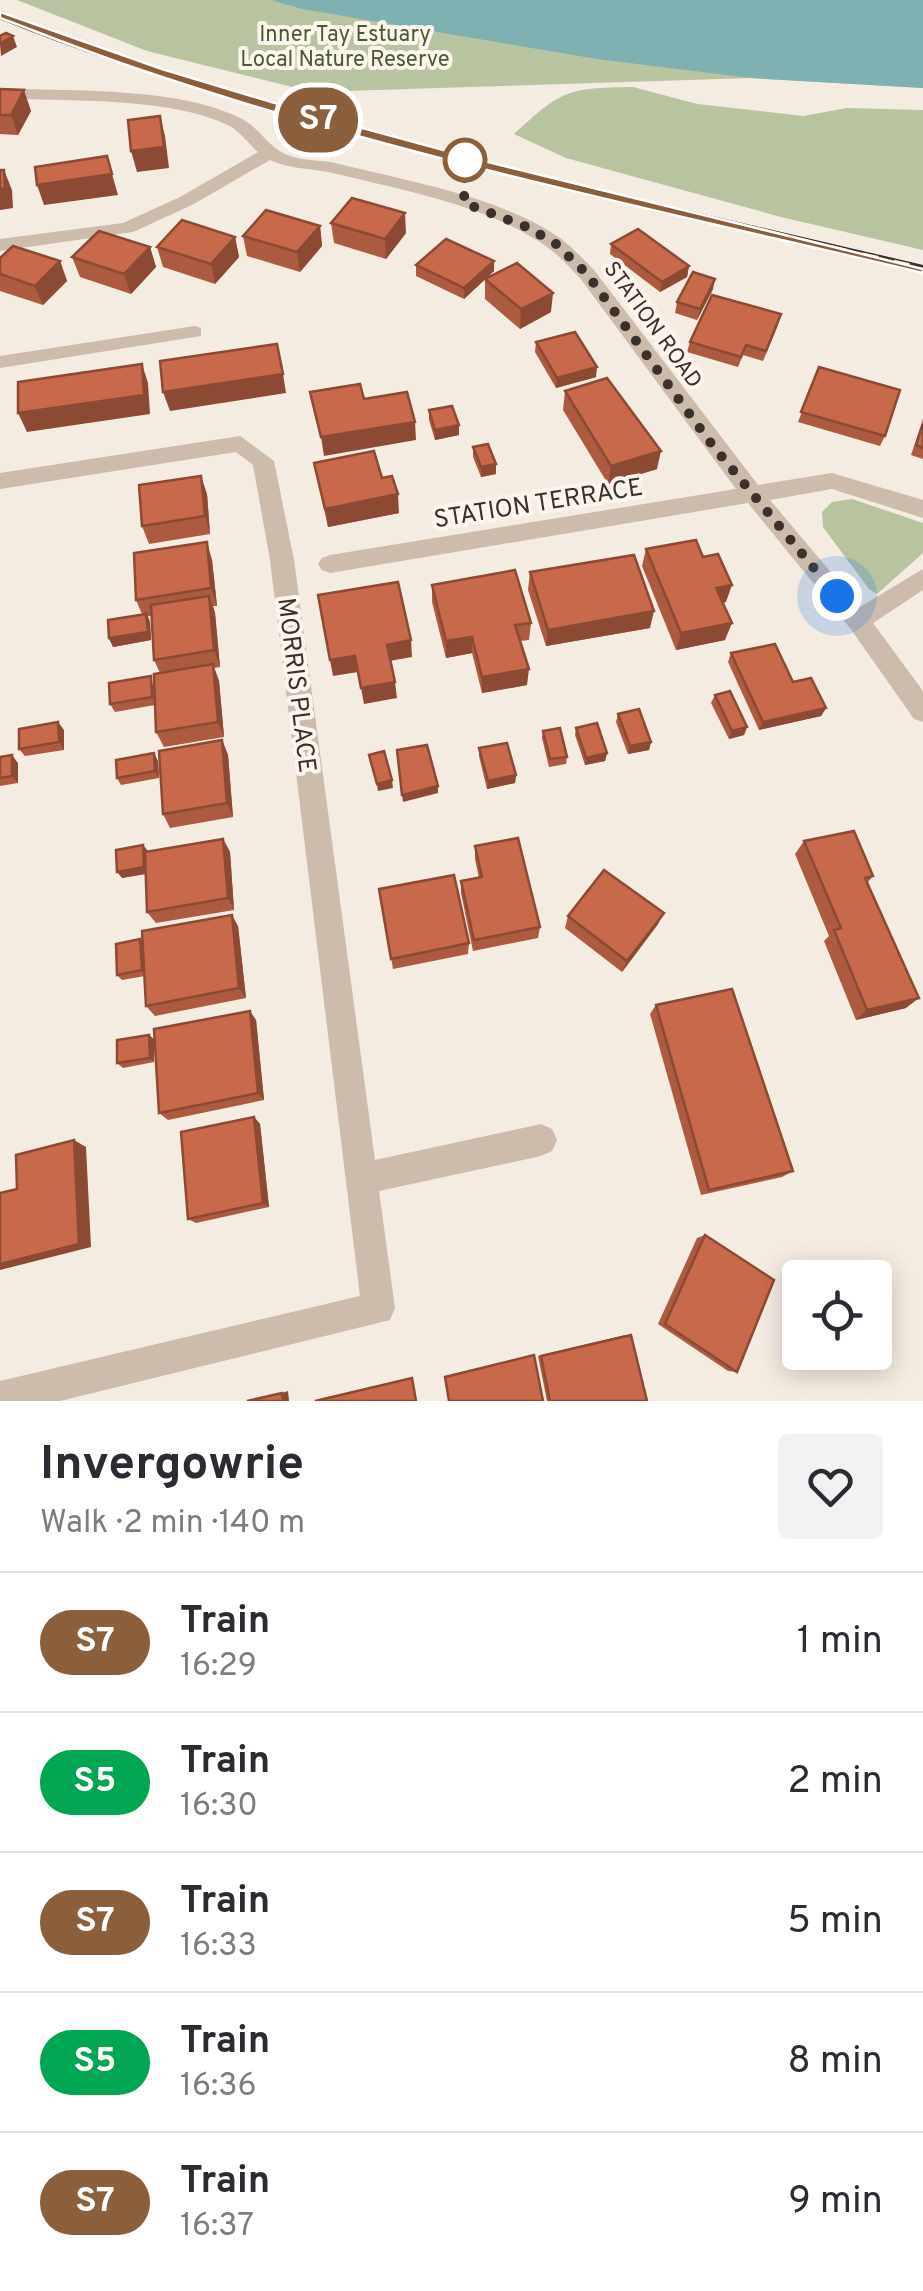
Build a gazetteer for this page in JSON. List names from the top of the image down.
{
  "streets": {
    "street": ["STATION ROAD", "STATION TERRACE", "MORRIS PLACE"]
  },
  "crossings": [
    ["STATION ROAD", "STATION TERRACE"]
  ],
  "parks": ["Inner Tay Estuary Local Nature Reserve"],
  "page": {
    "on_map": "S7",
    "heading": ["Invergowrie", "Walk · 2 min · 140 m"],
    "list": [
      {
        "mark": "S7",
        "name": "Train",
        "note": "16:29",
        "value": "1 min"
      },
      {
        "mark": "S5",
        "name": "Train",
        "note": "16:30",
        "value": "2 min"
      },
      {
        "mark": "S7",
        "name": "Train",
        "note": "16:33",
        "value": "5 min"
      },
      {
        "mark": "S5",
        "name": "Train",
        "note": "16:36",
        "value": "8 min"
      },
      {
        "mark": "S7",
        "name": "Train",
        "note": "16:37",
        "value": "9 min"
      }
    ]
  }
}
